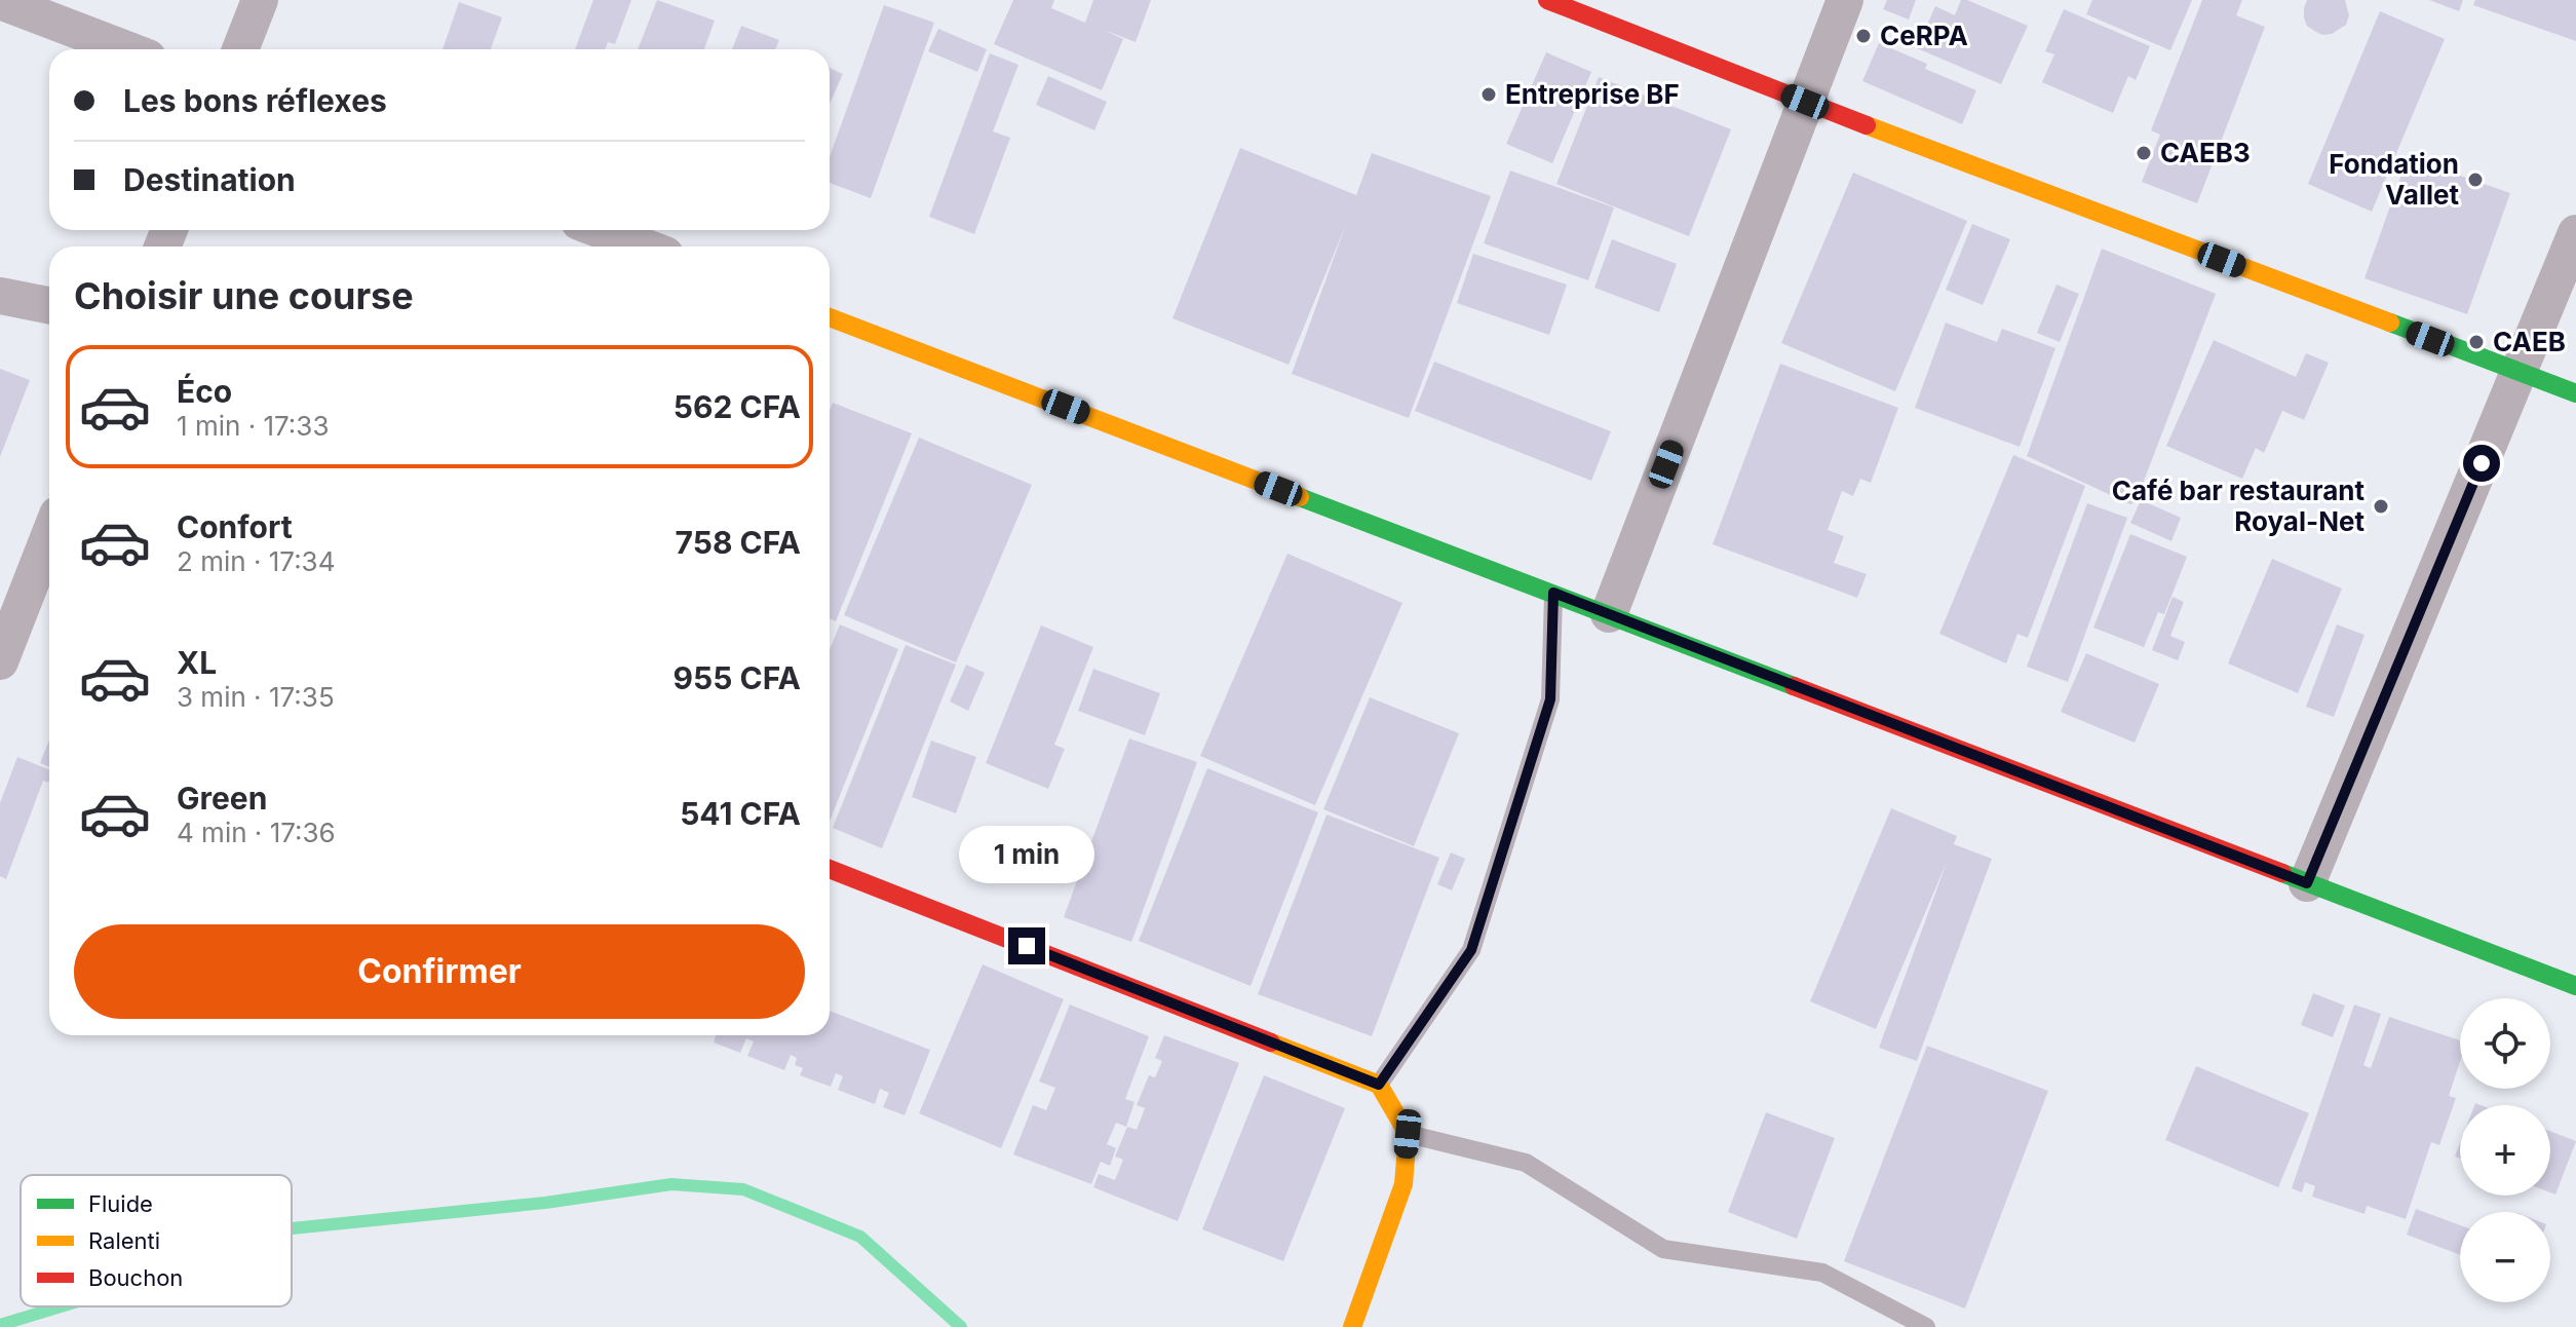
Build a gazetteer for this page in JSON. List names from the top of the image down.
{
  "places": [
    "CeRPA",
    "Entreprise BF",
    "CAEB3",
    "Fondation Vallet",
    "CAEB",
    "Café bar restaurant Royal-Net"
  ],
  "legend": ["Fluide", "Ralenti", "Bouchon"],
  "page": {
    "banner": ["Les bons réflexes", "Destination"],
    "heading": "Choisir une course",
    "list": [
      {
        "name": "Éco",
        "note": "1 min · 17:33",
        "value": "562 CFA"
      },
      {
        "name": "Confort",
        "note": "2 min · 17:34",
        "value": "758 CFA"
      },
      {
        "name": "XL",
        "note": "3 min · 17:35",
        "value": "955 CFA"
      },
      {
        "name": "Green",
        "note": "4 min · 17:36",
        "value": "541 CFA"
      }
    ],
    "bubble": "1 min",
    "buttons": "Confirmer",
    "map_buttons": ["+", "−"]
  }
}
